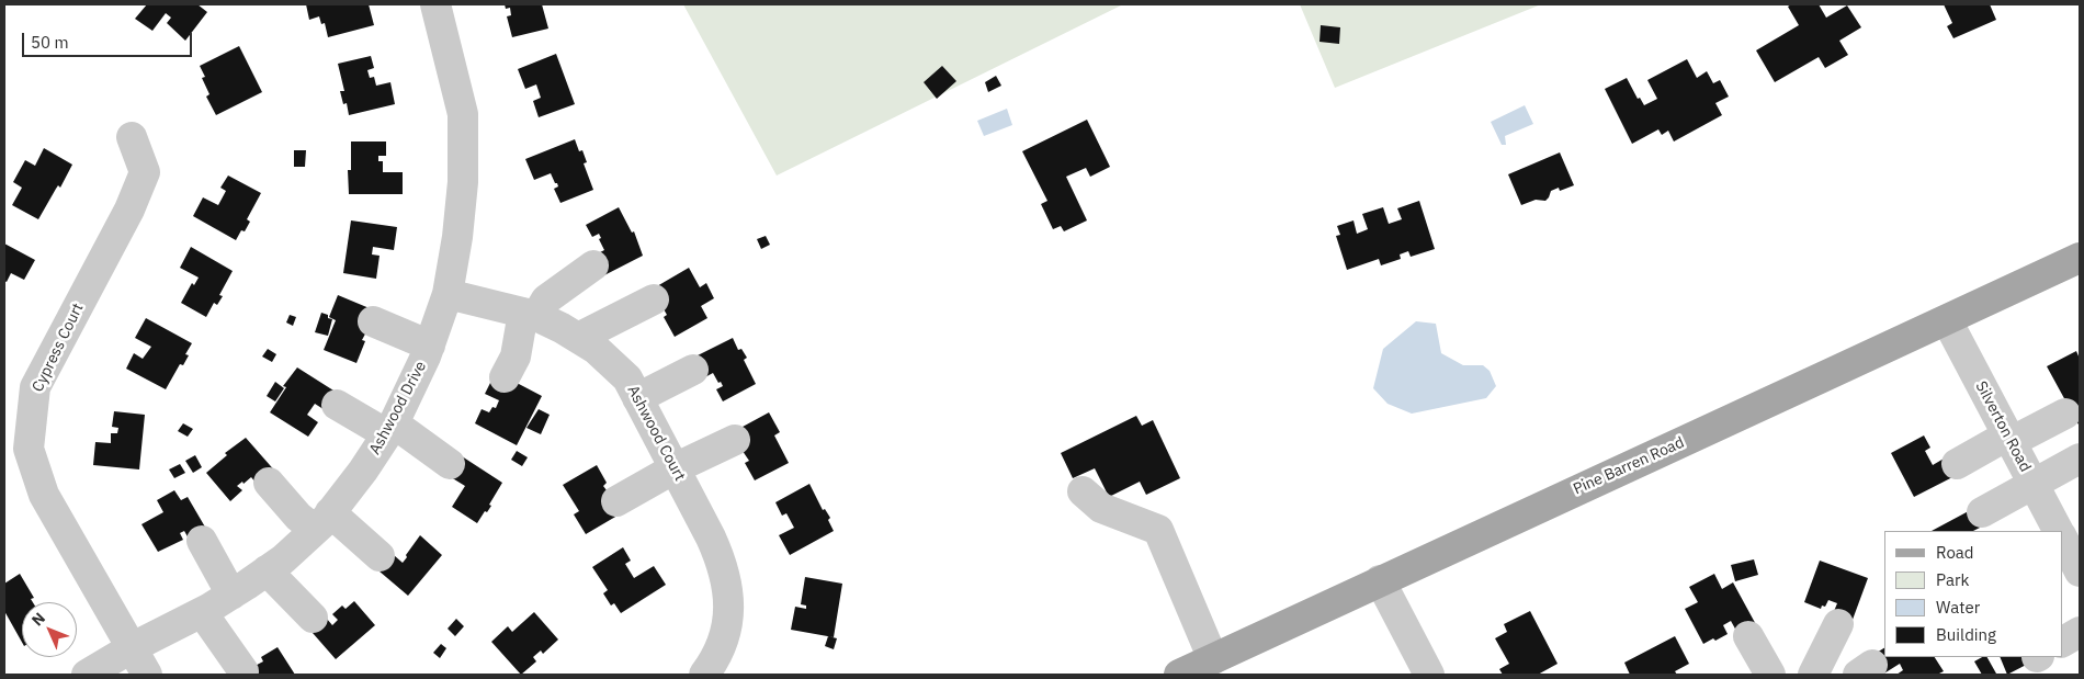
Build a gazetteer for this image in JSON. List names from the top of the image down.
{
  "streets": {
    "main road": ["Pine Barren Road"],
    "street": [
      "Cypress Court",
      "Ashwood Drive",
      "Silverton Road",
      "Ashwood Court"
    ]
  },
  "crossings": [
    ["Cypress Court", "Ashwood Drive"],
    ["Ashwood Drive", "Ashwood Court"],
    ["Silverton Road", "Pine Barren Road"]
  ],
  "legend": [
    "Road",
    "Park",
    "Water",
    "Building"
  ],
  "scale_bar": "50 m",
  "north": "top left"
}
